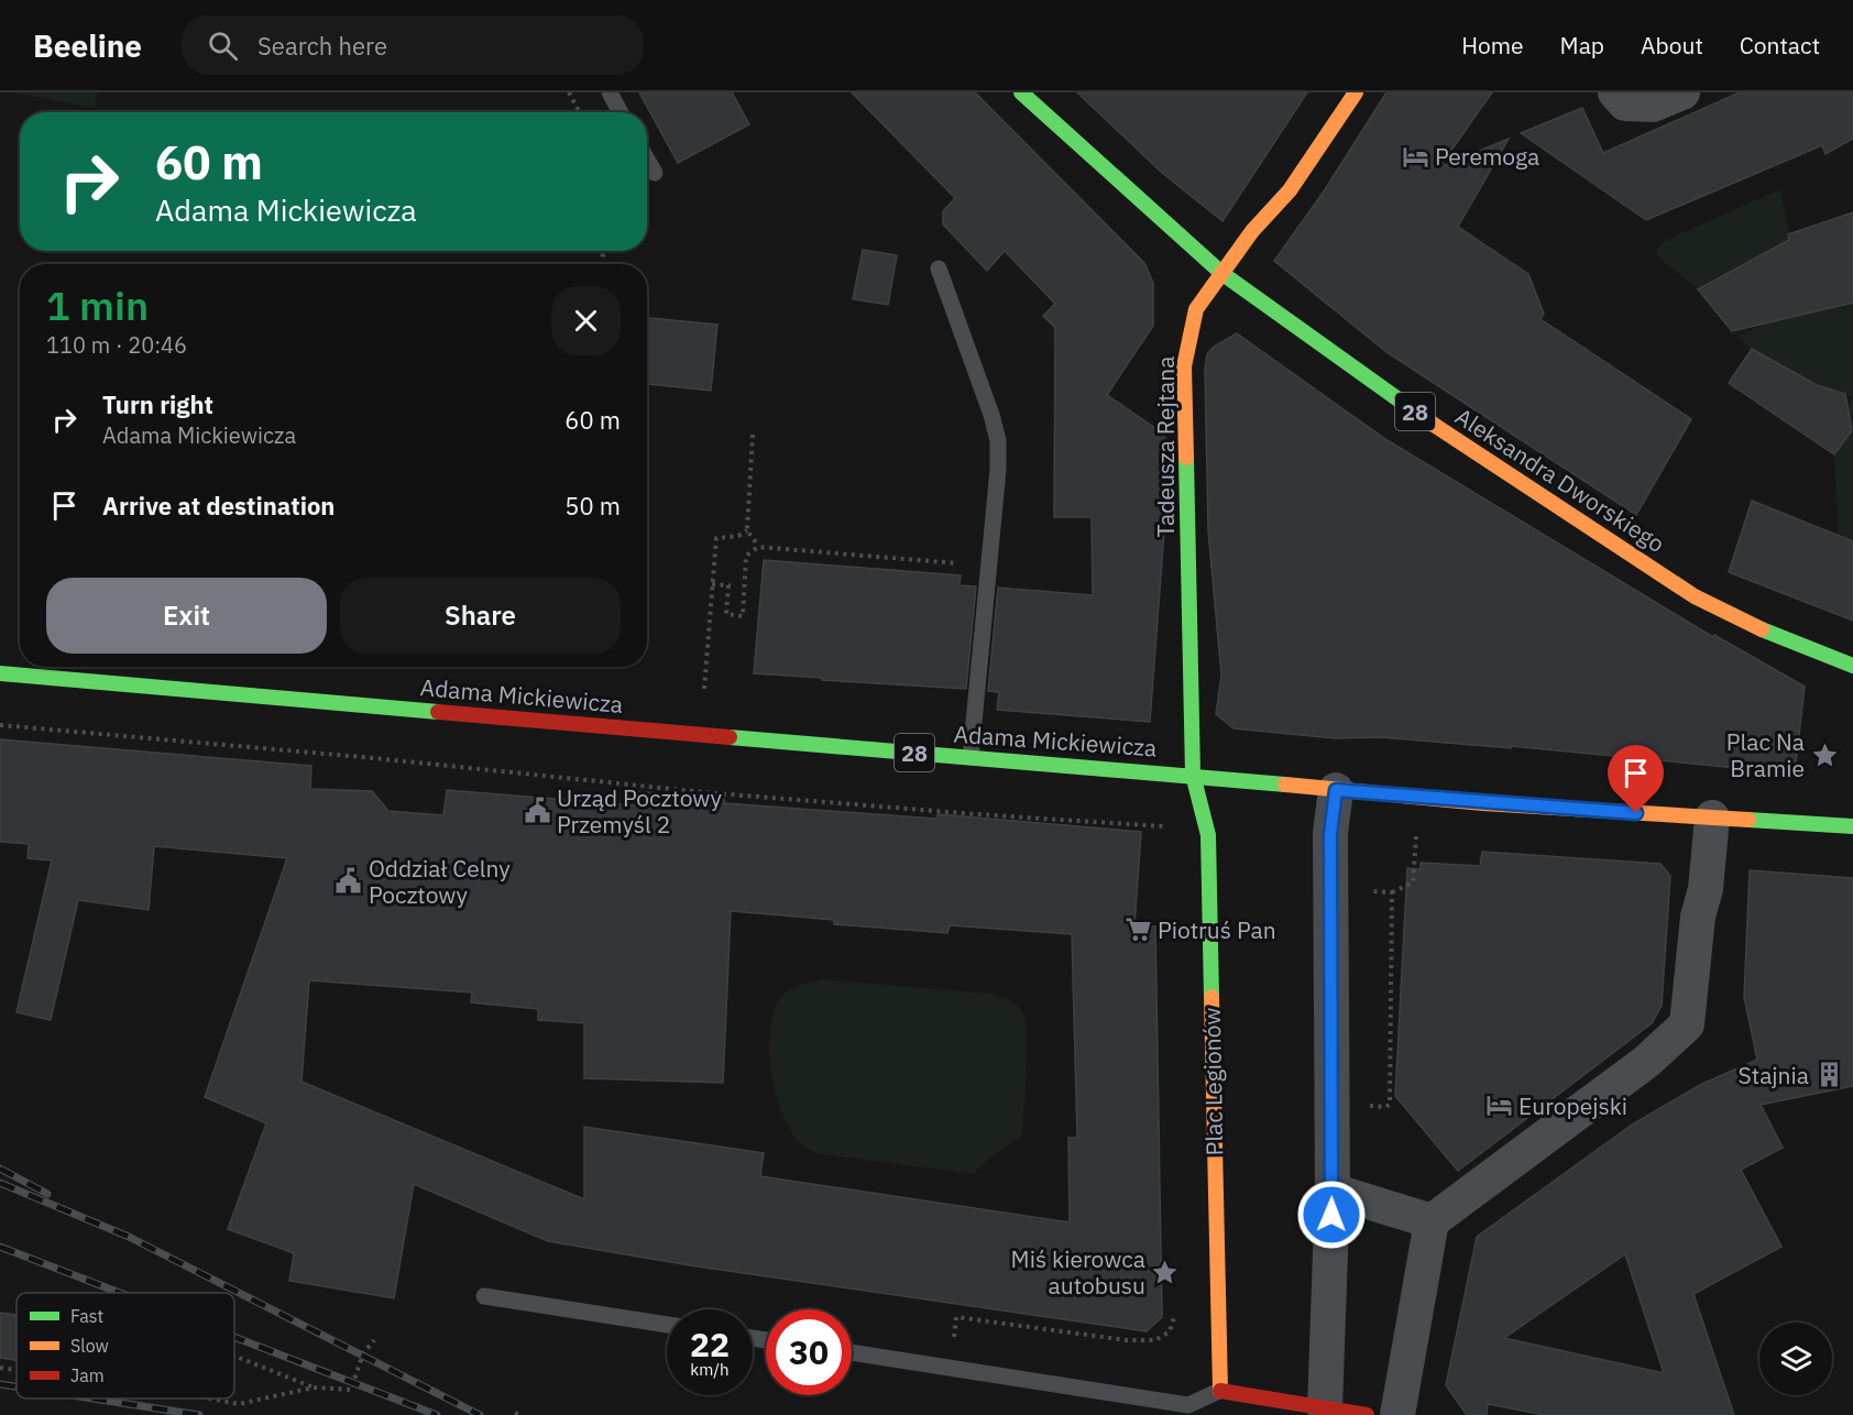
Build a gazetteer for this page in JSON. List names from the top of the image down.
{
  "streets": {
    "main road": [
      "28",
      "Tadeusza Rejtana",
      "Aleksandra Dworskiego",
      "Adama Mickiewicza",
      "Plac Legionów"
    ]
  },
  "crossings": [
    ["28", "Adama Mickiewicza"],
    ["Tadeusza Rejtana", "Aleksandra Dworskiego"],
    ["Tadeusza Rejtana", "Adama Mickiewicza"],
    ["Tadeusza Rejtana", "Plac Legionów"],
    ["Adama Mickiewicza", "Plac Legionów"]
  ],
  "places": {
    "hotel": ["Peremoga", "Europejski"],
    "place": ["Plac Na Bramie", "Miś kierowca autobusu"],
    "public building": ["Urząd Pocztowy Przemyśl 2", "Oddział Celny Pocztowy"],
    "supermarket": ["Piotruś Pan"],
    "building": ["Stajnia"]
  },
  "legend": ["Fast", "Slow", "Jam"],
  "page": {
    "header": "Beeline",
    "search": "Search here",
    "nav": [
      "Home",
      "Map",
      "About",
      "Contact"
    ],
    "turn": ["60 m", "Adama Mickiewicza"],
    "heading": ["1 min", "110 m · 20:46"],
    "list": [
      {
        "name": "Turn right",
        "note": "Adama Mickiewicza",
        "value": "60 m"
      },
      {
        "name": "Arrive at destination",
        "value": "50 m"
      }
    ],
    "buttons": ["Exit", "Share"],
    "speed": "22 km/h",
    "limit": "30"
  }
}
